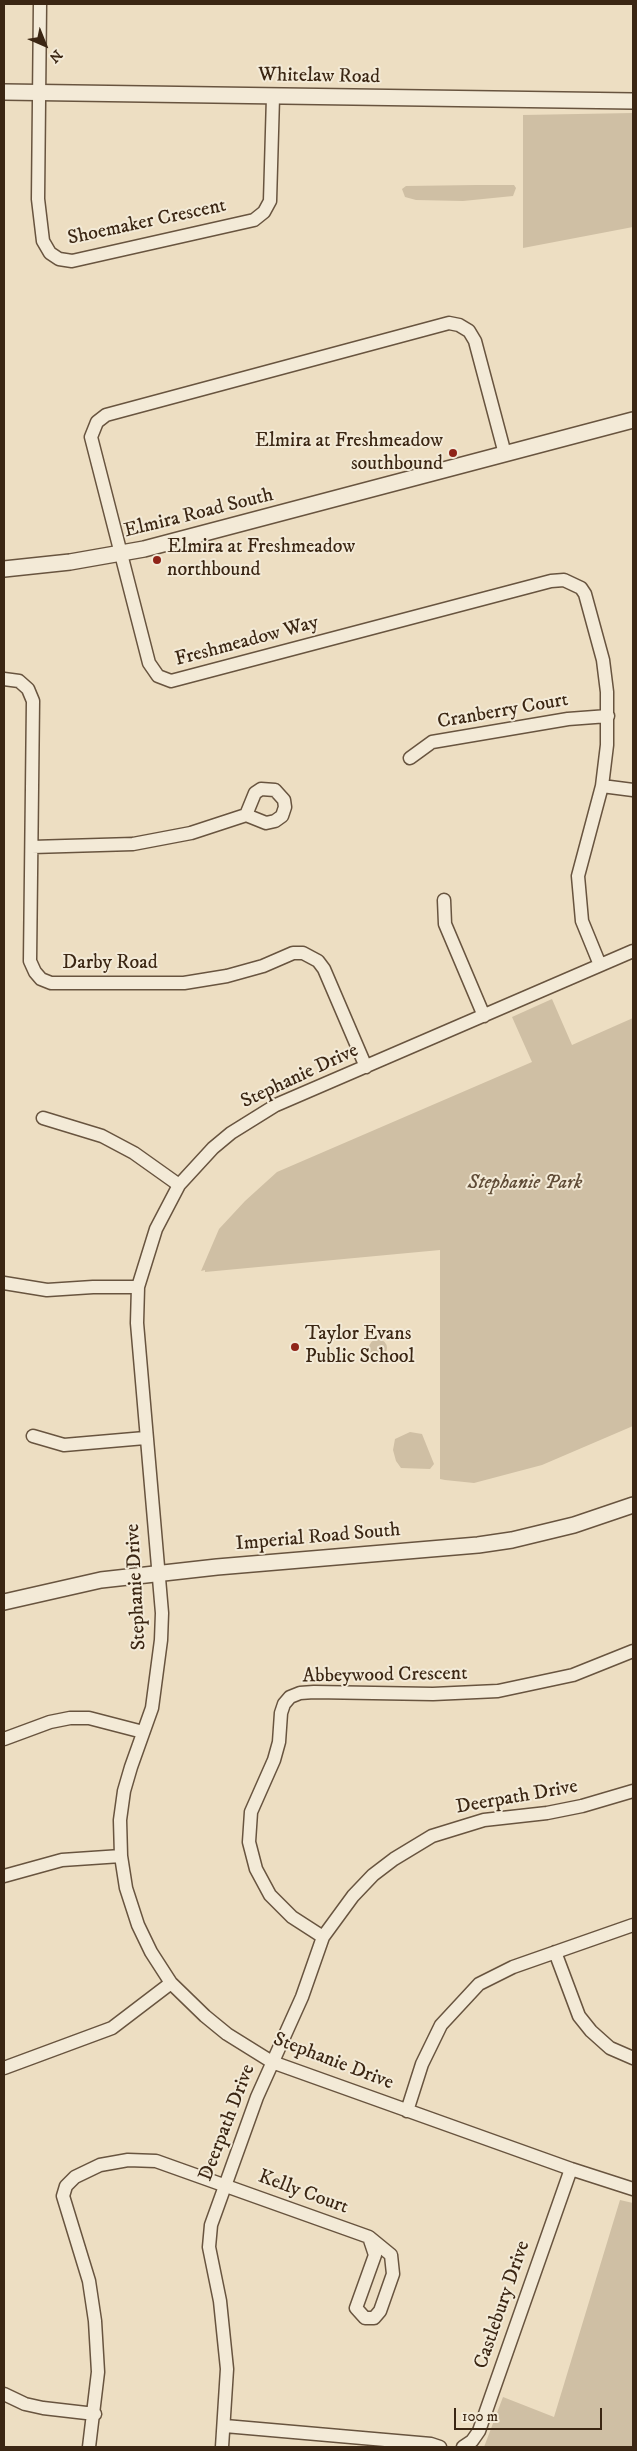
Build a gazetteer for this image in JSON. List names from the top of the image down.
{
  "streets": {
    "street": [
      "Whitelaw Road",
      "Shoemaker Crescent",
      "Elmira Road South",
      "Freshmeadow Way",
      "Cranberry Court",
      "Darby Road",
      "Stephanie Drive",
      "Imperial Road South",
      "Abbeywood Crescent",
      "Deerpath Drive",
      "Kelly Court",
      "Castlebury Drive"
    ]
  },
  "crossings": [
    ["Whitelaw Road", "Shoemaker Crescent"],
    ["Elmira Road South", "Freshmeadow Way"],
    ["Freshmeadow Way", "Cranberry Court"],
    ["Freshmeadow Way", "Stephanie Drive"],
    ["Darby Road", "Stephanie Drive"],
    ["Stephanie Drive", "Imperial Road South"],
    ["Stephanie Drive", "Deerpath Drive"],
    ["Stephanie Drive", "Castlebury Drive"],
    ["Abbeywood Crescent", "Deerpath Drive"],
    ["Deerpath Drive", "Kelly Court"]
  ],
  "parks": ["Stephanie Park"],
  "places": ["Elmira at Freshmeadow southbound", "Elmira at Freshmeadow northbound", "Taylor Evans Public School"],
  "scale_bar": "100 m",
  "north": "bottom right"
}
